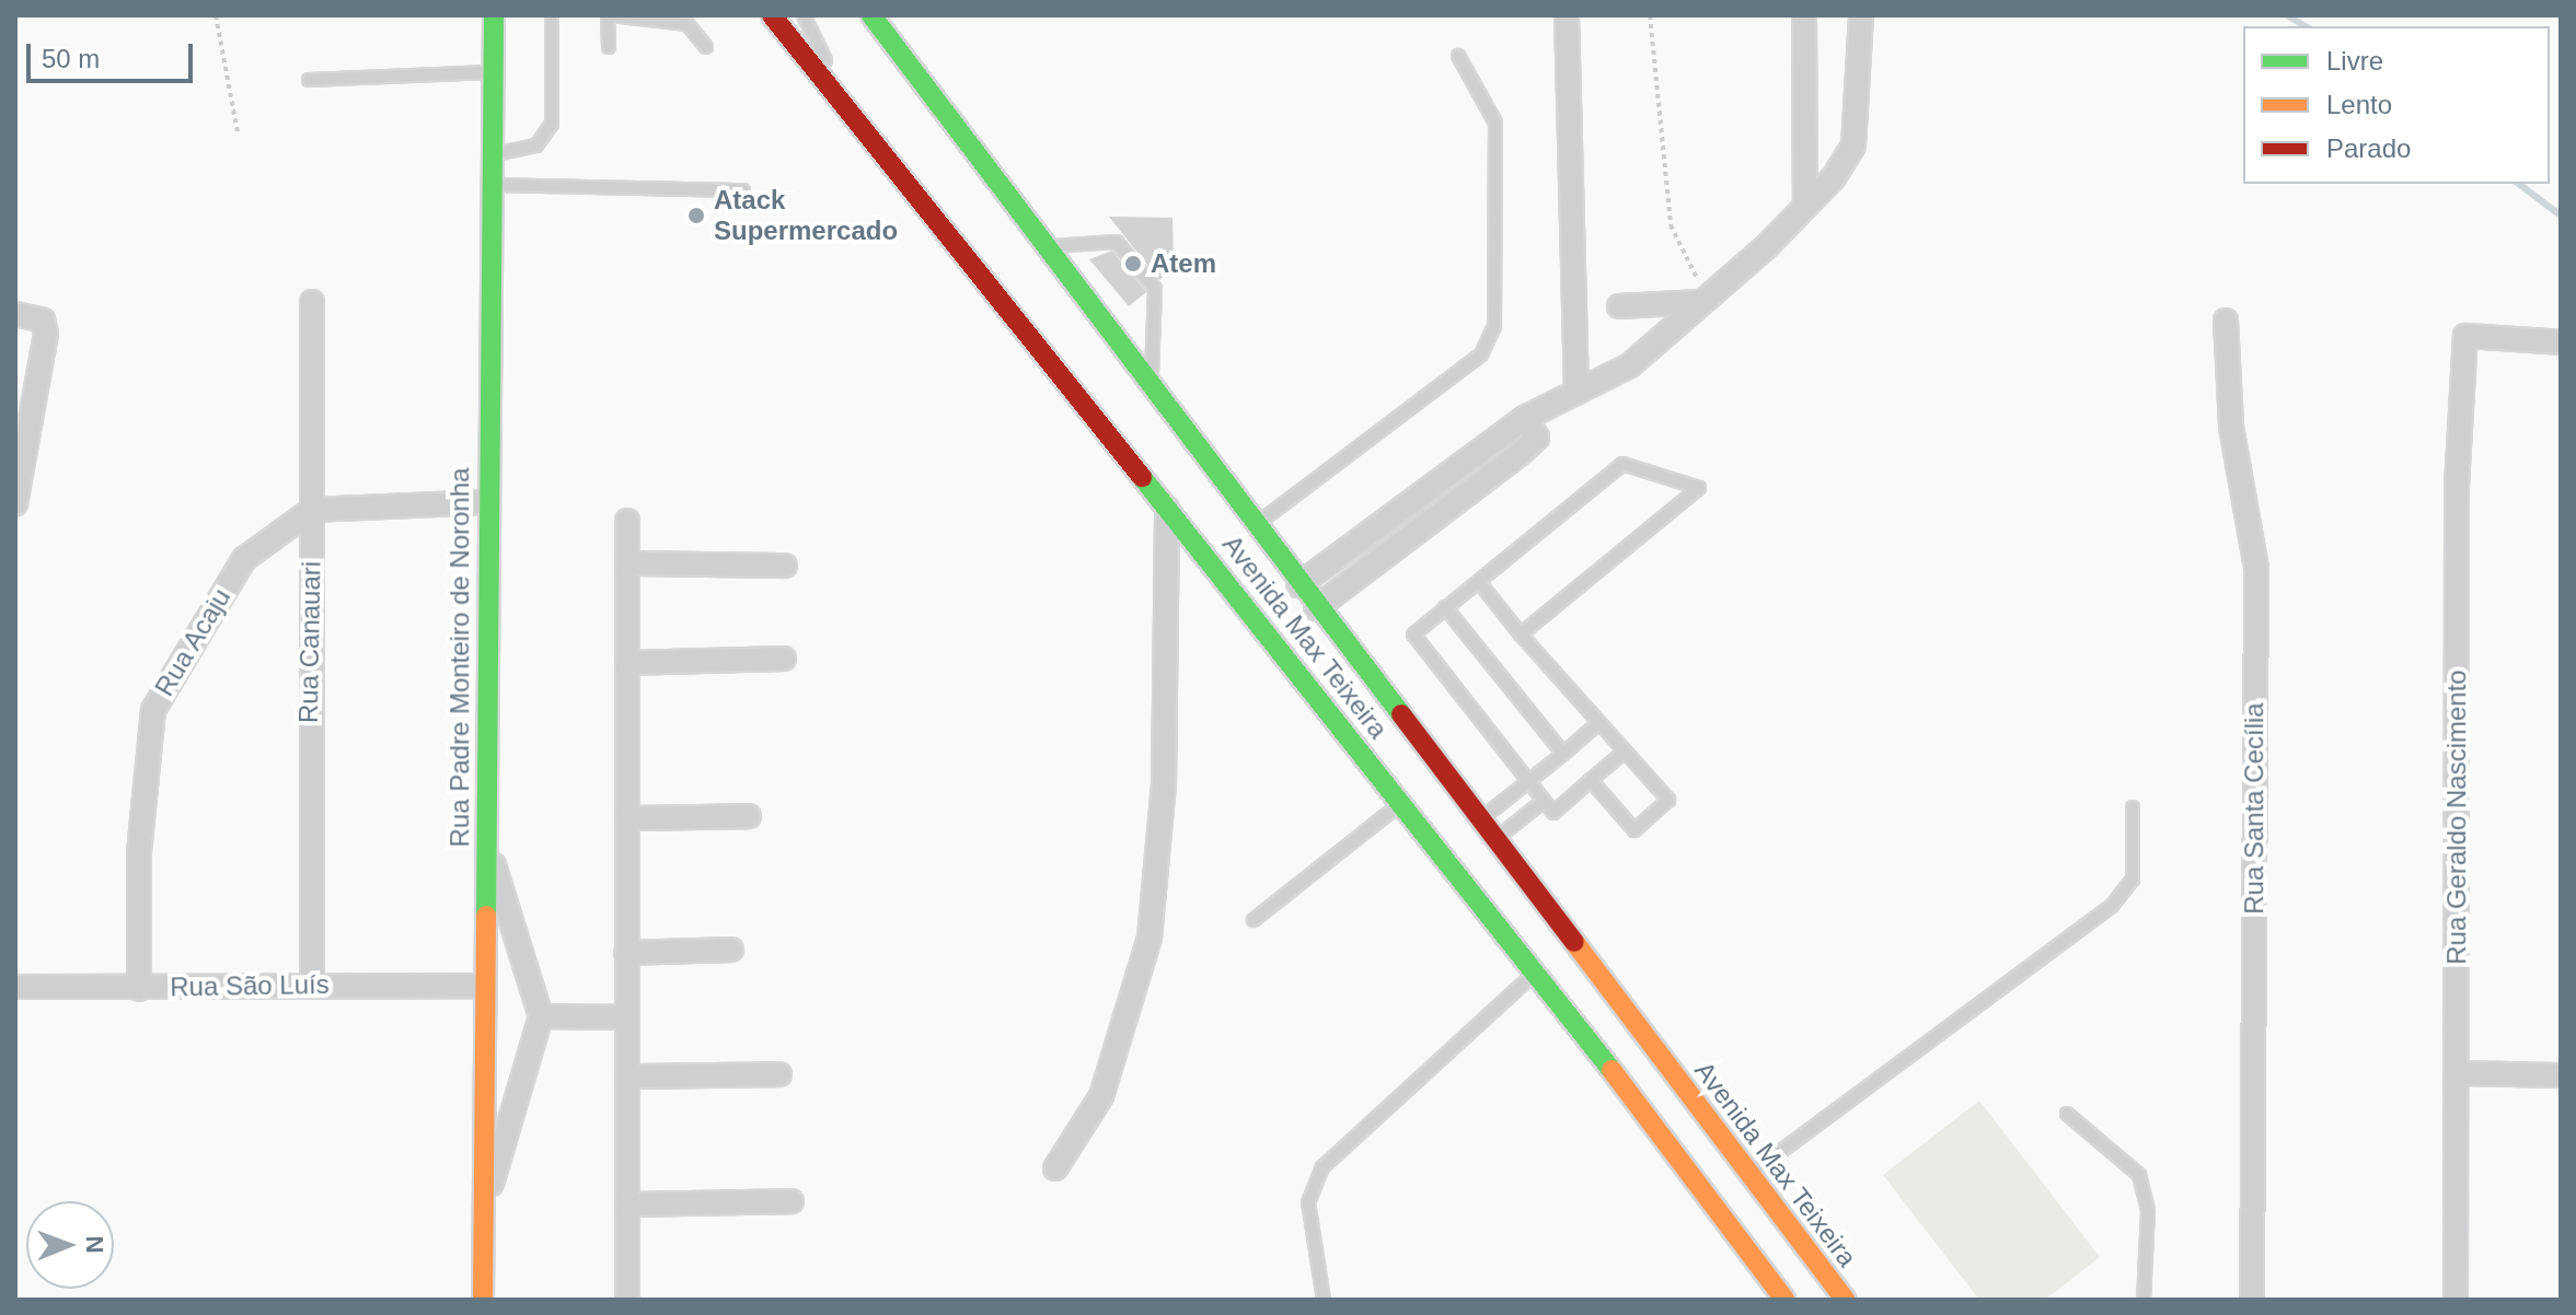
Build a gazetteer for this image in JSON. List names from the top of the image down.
{
  "streets": {
    "main road": ["Avenida Max Teixeira", "Rua Padre Monteiro de Noronha"],
    "street": [
      "Rua Acaju",
      "Rua Canauari",
      "Rua Santa Cecília",
      "Rua Geraldo Nascimento",
      "Rua São Luís"
    ]
  },
  "crossings": [
    ["Rua Acaju", "Rua Canauari"],
    ["Rua Acaju", "Rua São Luís"],
    ["Rua Canauari", "Rua São Luís"],
    ["Rua Padre Monteiro de Noronha", "Rua São Luís"]
  ],
  "places": ["Atack Supermercado", "Atem"],
  "legend": ["Livre", "Lento", "Parado"],
  "scale_bar": "50 m",
  "north": "right"
}
